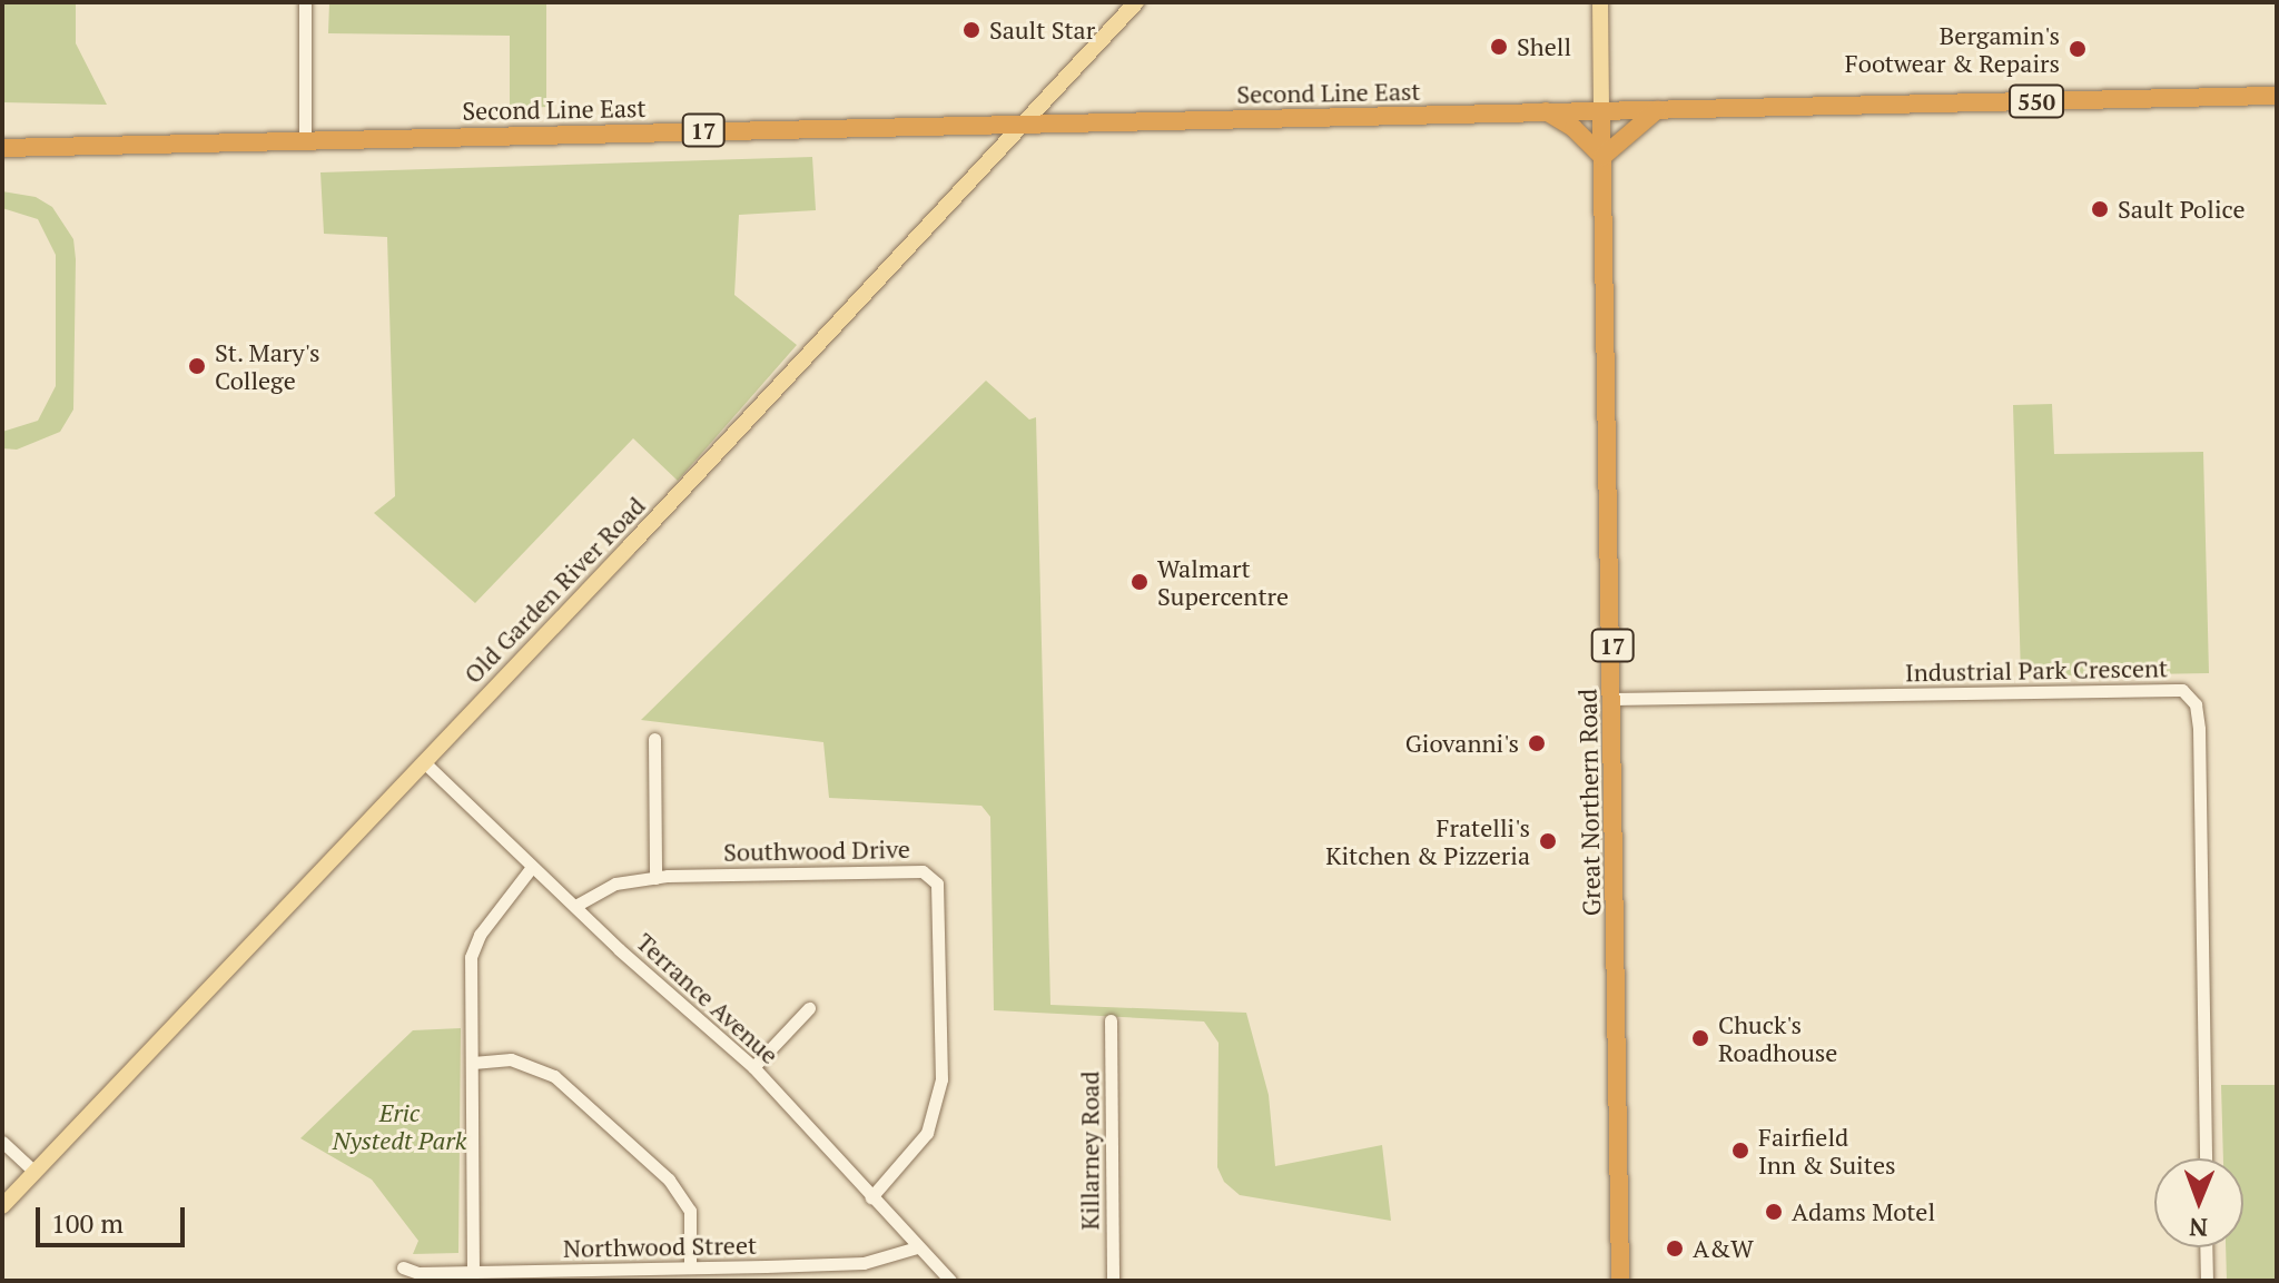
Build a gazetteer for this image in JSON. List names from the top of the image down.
{
  "streets": {
    "highway": [
      "Second Line East",
      "550",
      "17",
      "Great Northern Road"
    ],
    "main road": ["Old Garden River Road"],
    "street": [
      "Industrial Park Crescent",
      "Southwood Drive",
      "Terrance Avenue",
      "Killarney Road",
      "Northwood Street"
    ]
  },
  "crossings": [
    ["Second Line East", "Old Garden River Road"],
    ["Second Line East", "Great Northern Road"],
    ["Old Garden River Road", "Terrance Avenue"],
    ["Industrial Park Crescent", "Great Northern Road"],
    ["Southwood Drive", "Terrance Avenue"],
    ["Terrance Avenue", "Northwood Street"]
  ],
  "parks": ["Eric Nystedt Park"],
  "places": [
    "Sault Star",
    "Shell",
    "Bergamin's Footwear & Repairs",
    "Sault Police",
    "St. Mary's College",
    "Walmart Supercentre",
    "Giovanni's",
    "Fratelli's Kitchen & Pizzeria",
    "Chuck's Roadhouse",
    "Fairfield Inn & Suites",
    "Adams Motel",
    "A&W"
  ],
  "scale_bar": "100 m",
  "north": "bottom"
}
